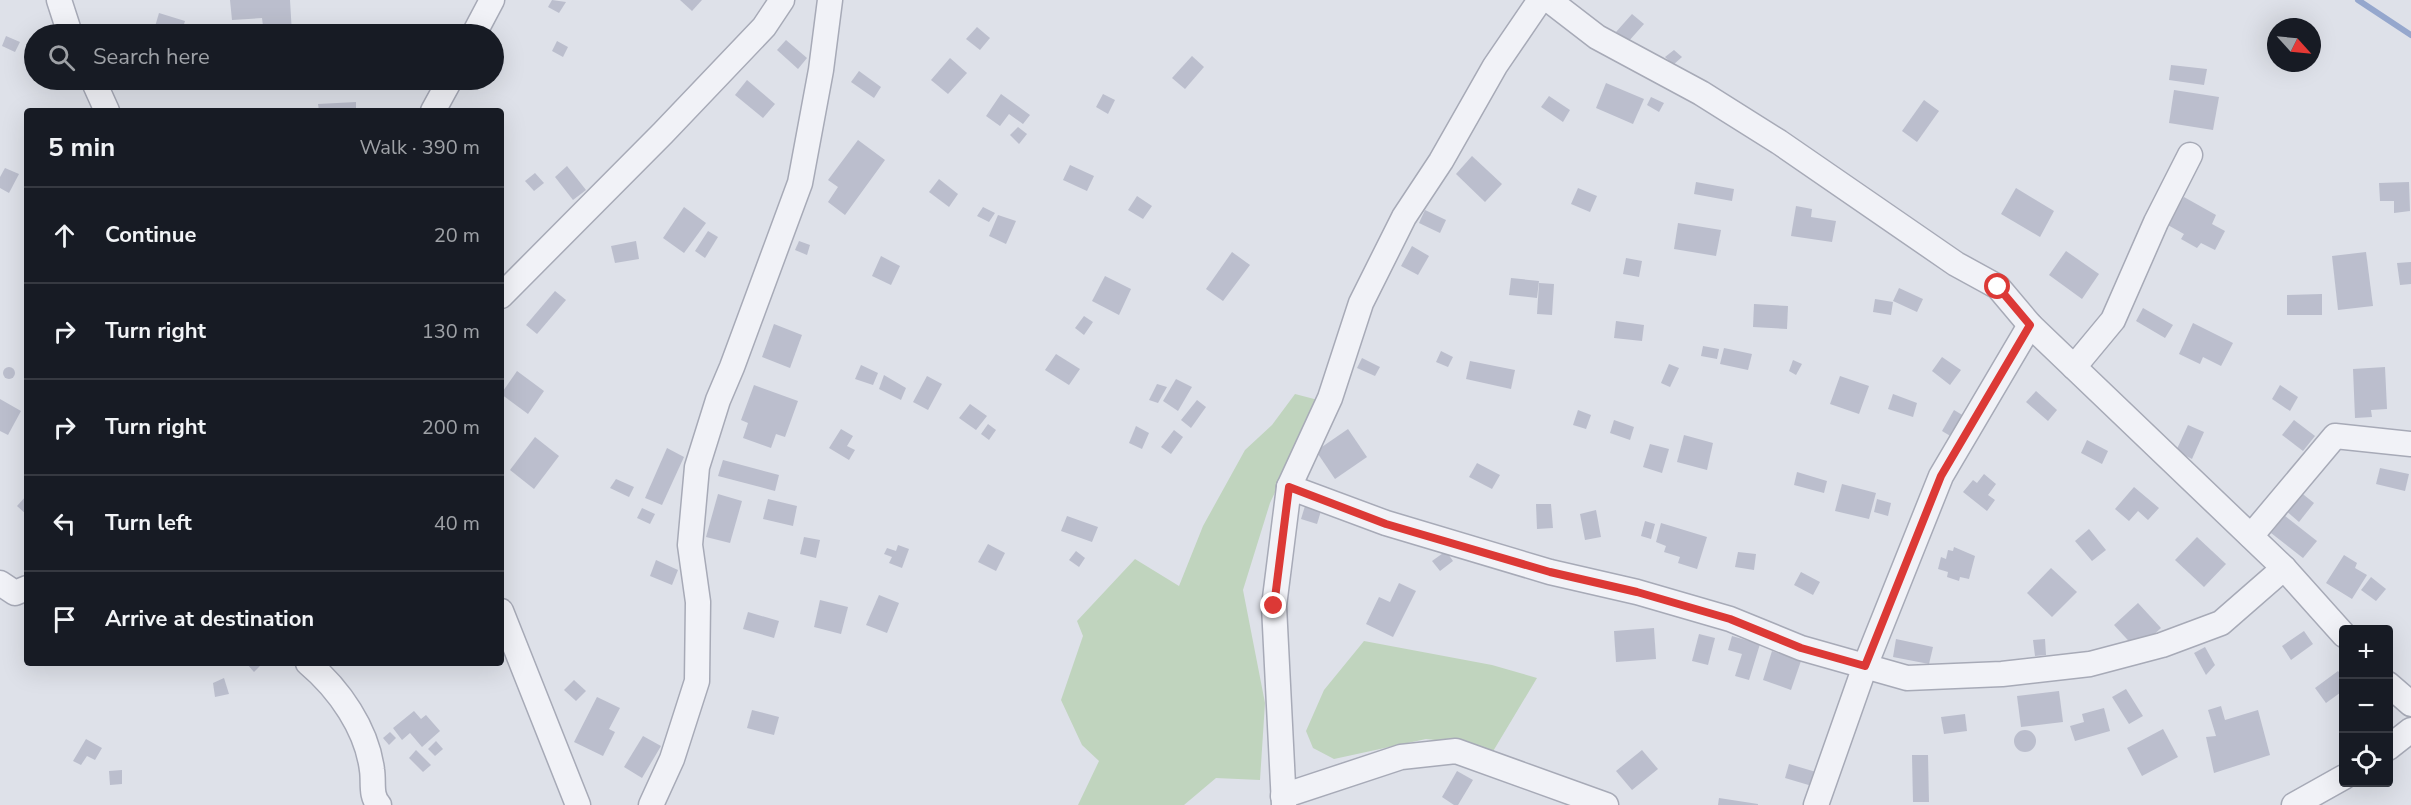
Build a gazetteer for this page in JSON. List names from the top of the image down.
{
  "north": "bottom right",
  "page": {
    "search": "Search here",
    "heading": ["5 min", "Walk · 390 m"],
    "list": [
      ["Continue", "20 m"],
      ["Turn right", "130 m"],
      ["Turn right", "200 m"],
      ["Turn left", "40 m"],
      "Arrive at destination"
    ],
    "map_buttons": ["+", "−"]
  }
}
